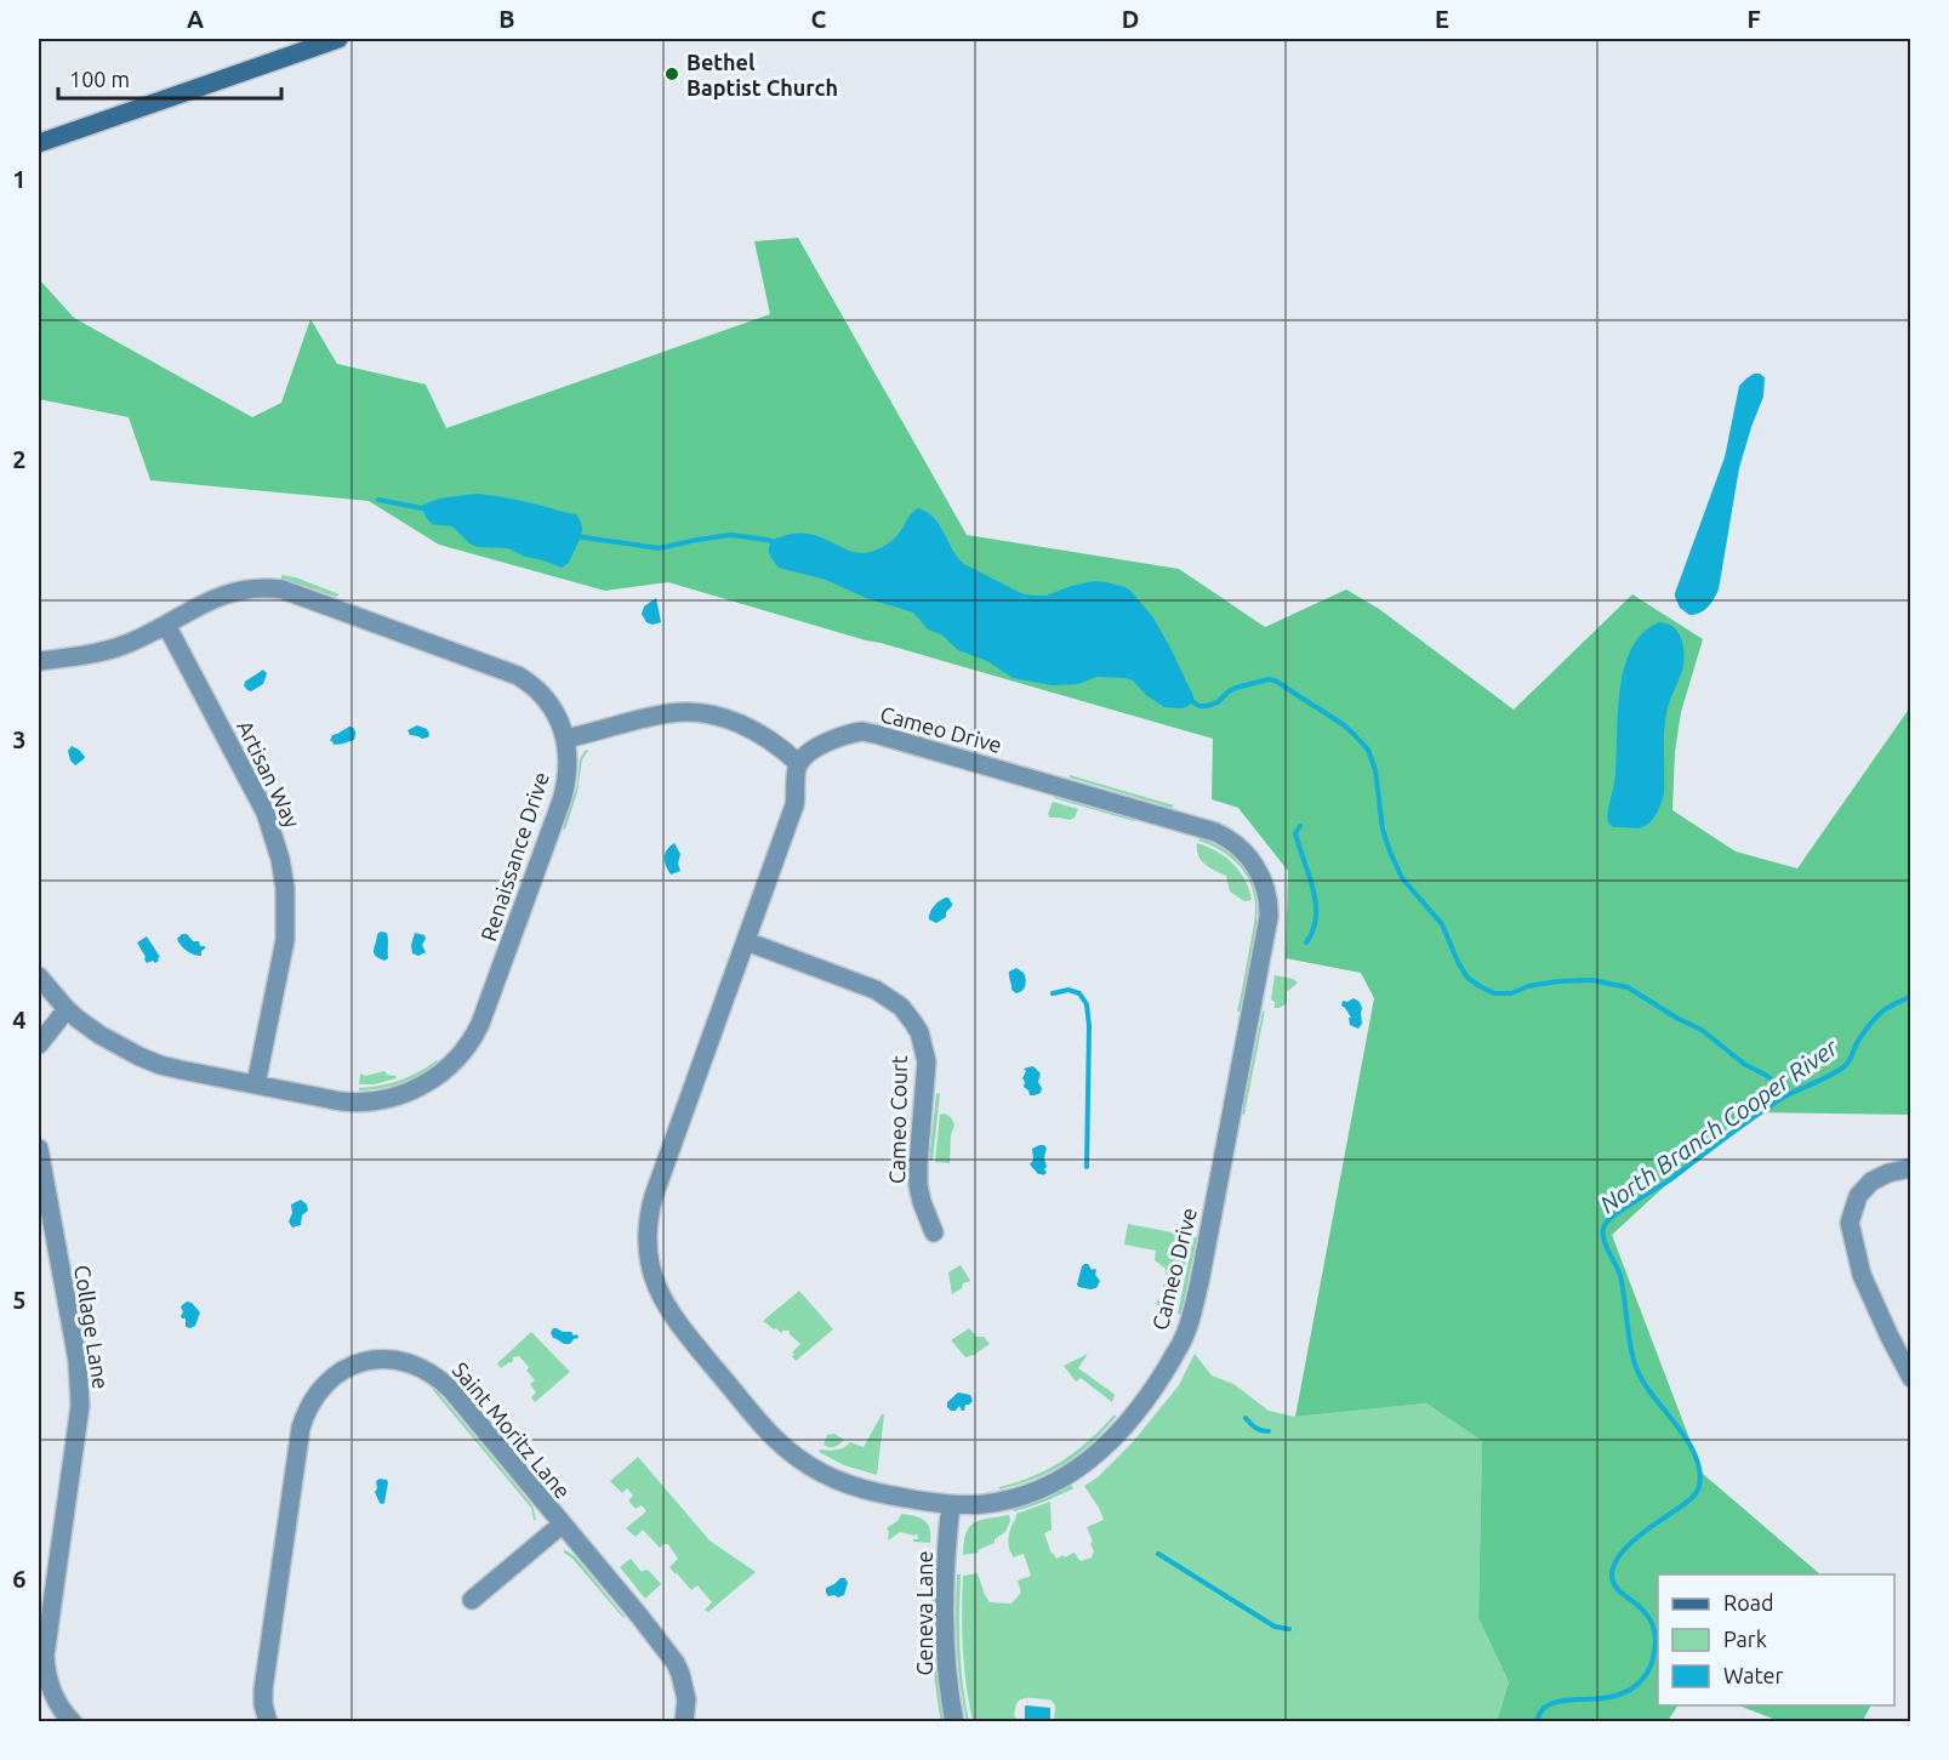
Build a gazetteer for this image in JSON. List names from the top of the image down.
{
  "streets": {
    "street": [
      "Cameo Drive",
      "Artisan Way",
      "Renaissance Drive",
      "Cameo Court",
      "Collage Lane",
      "Saint Moritz Lane",
      "Geneva Lane"
    ]
  },
  "crossings": [
    ["Cameo Drive", "Cameo Court"],
    ["Cameo Drive", "Geneva Lane"],
    ["Artisan Way", "Renaissance Drive"]
  ],
  "water": ["North Branch Cooper River"],
  "places": ["Bethel Baptist Church"],
  "legend": ["Road", "Park", "Water"],
  "scale_bar": "100 m",
  "grid": {
    "columns": [
      "A",
      "B",
      "C",
      "D",
      "E",
      "F"
    ],
    "rows": [
      "1",
      "2",
      "3",
      "4",
      "5",
      "6"
    ]
  }
}
